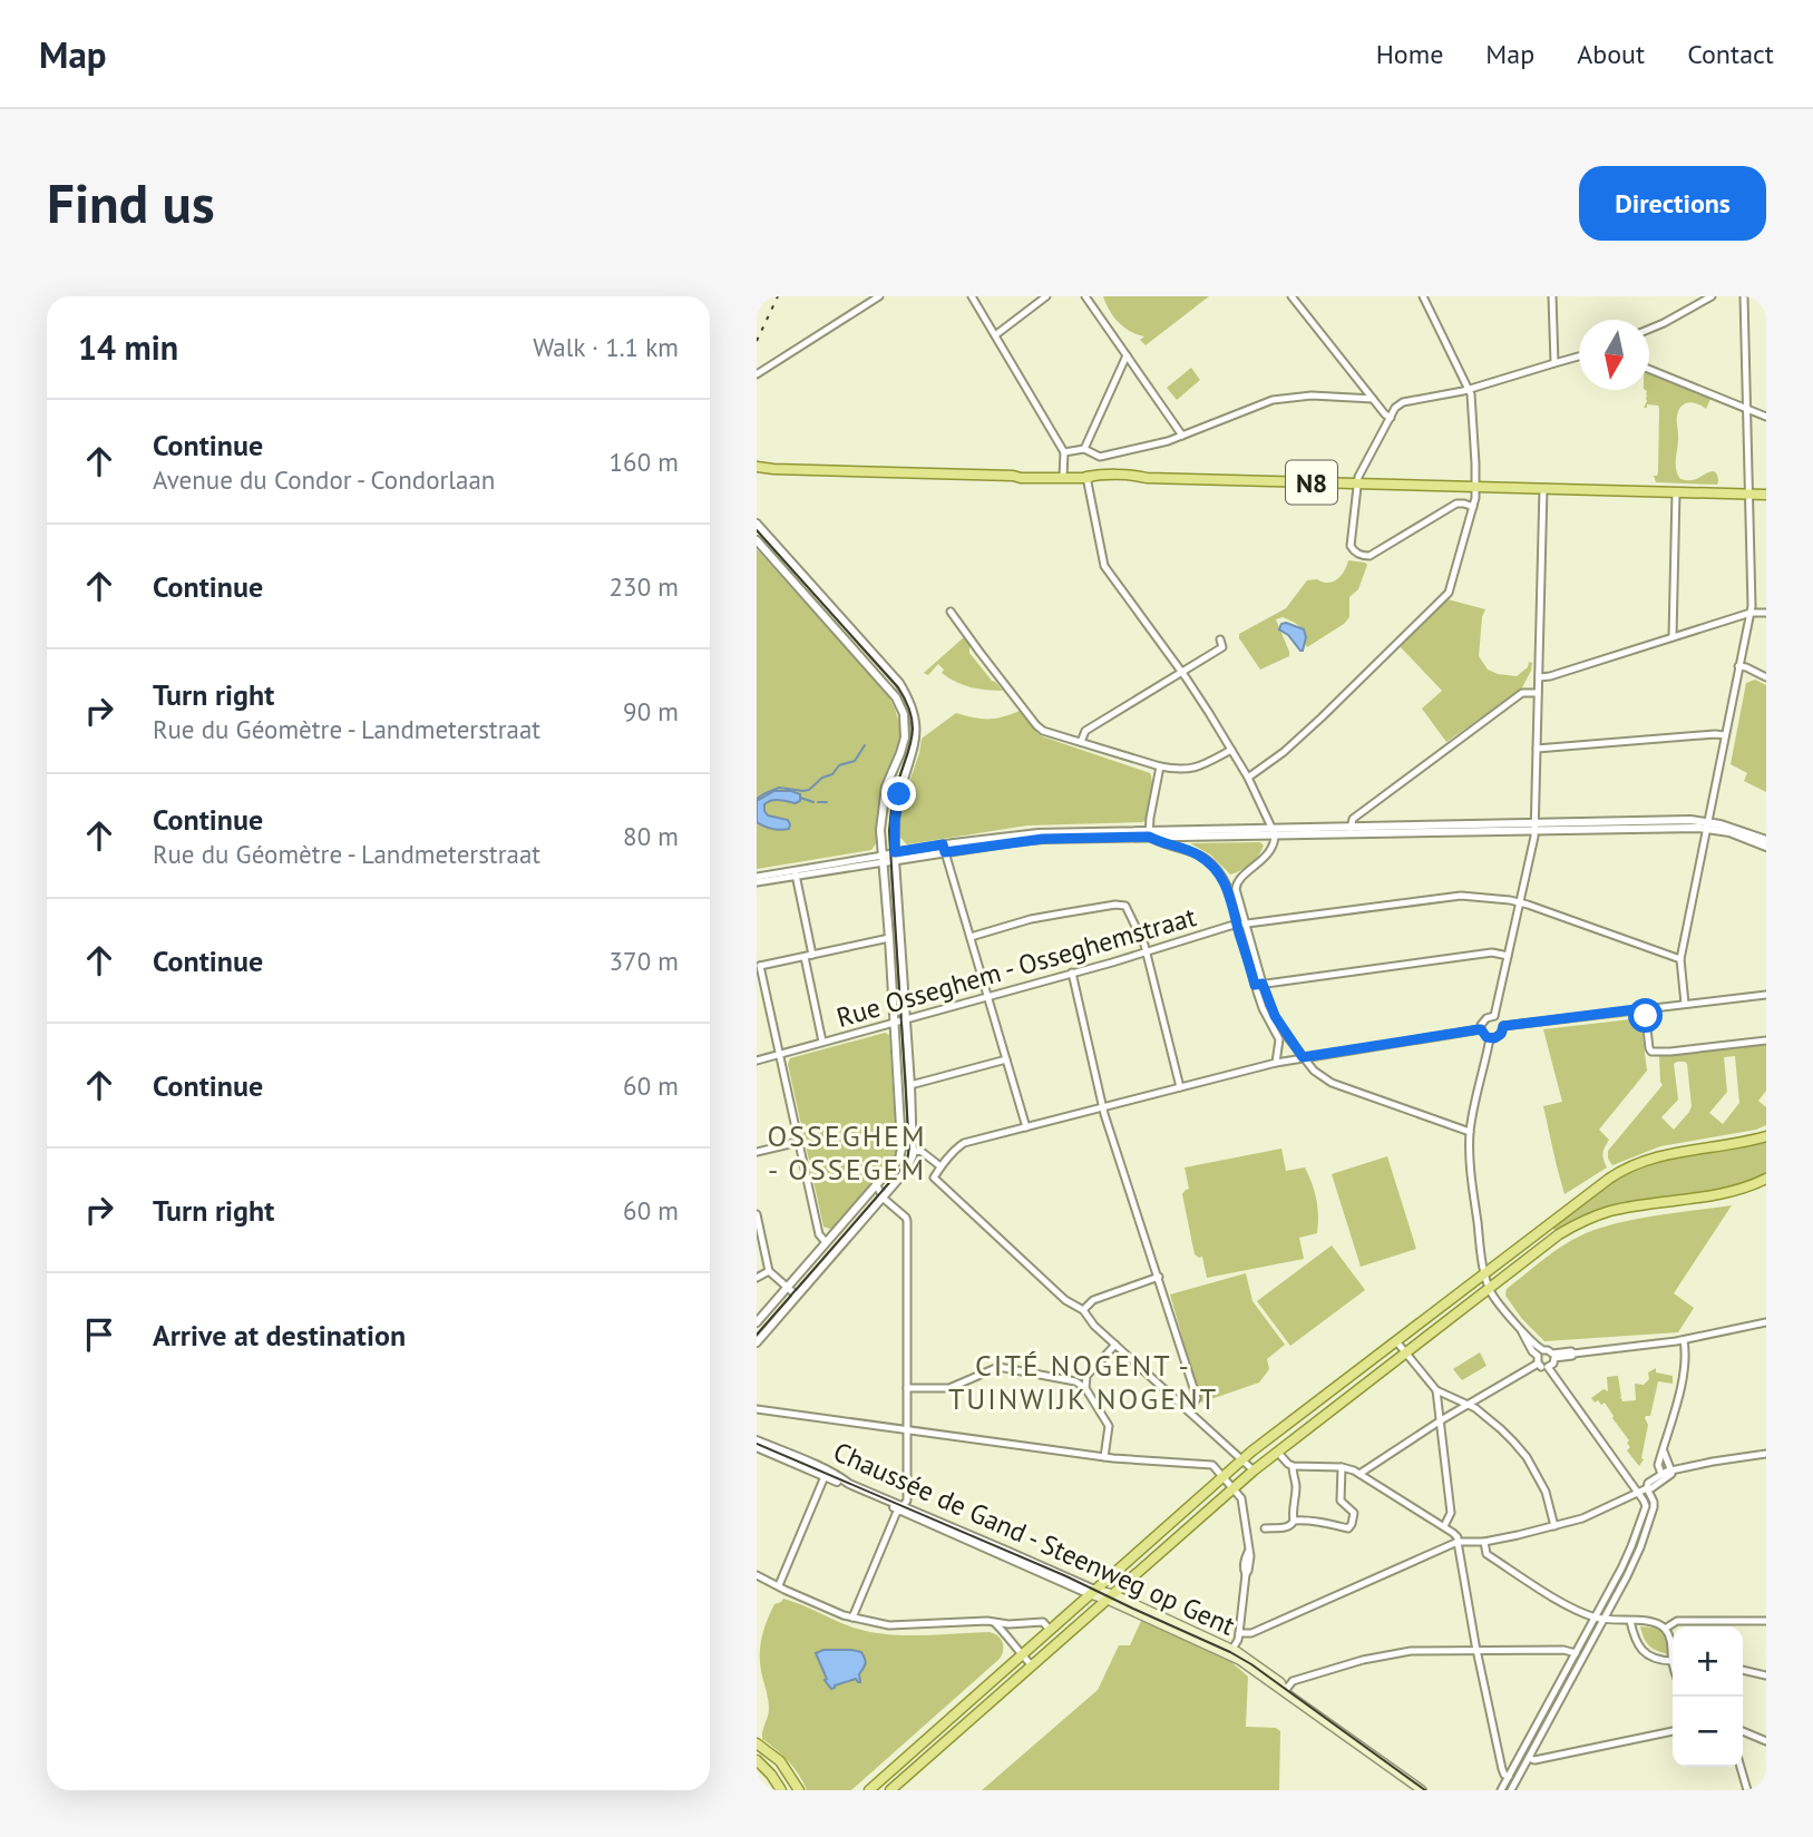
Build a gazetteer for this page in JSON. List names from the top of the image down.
{
  "streets": {
    "main road": ["N8", "Chaussée de Gand - Steenweg op Gent"],
    "street": ["Rue Osseghem - Osseghemstraat"]
  },
  "districts": ["OSSEGHEM - OSSEGEM", "CITÉ NOGENT - TUINWIJK NOGENT"],
  "north": "bottom",
  "page": {
    "header": "Map",
    "nav": [
      "Home",
      "Map",
      "About",
      "Contact"
    ],
    "buttons": "Directions",
    "title": "Find us",
    "heading": ["14 min", "Walk · 1.1 km"],
    "list": [
      ["Continue", "Avenue du Condor - Condorlaan", "160 m"],
      ["Continue", "230 m"],
      ["Turn right", "Rue du Géomètre - Landmeterstraat", "90 m"],
      ["Continue", "Rue du Géomètre - Landmeterstraat", "80 m"],
      ["Continue", "370 m"],
      ["Continue", "60 m"],
      ["Turn right", "60 m"],
      "Arrive at destination"
    ],
    "map_buttons": ["+", "−"]
  }
}
